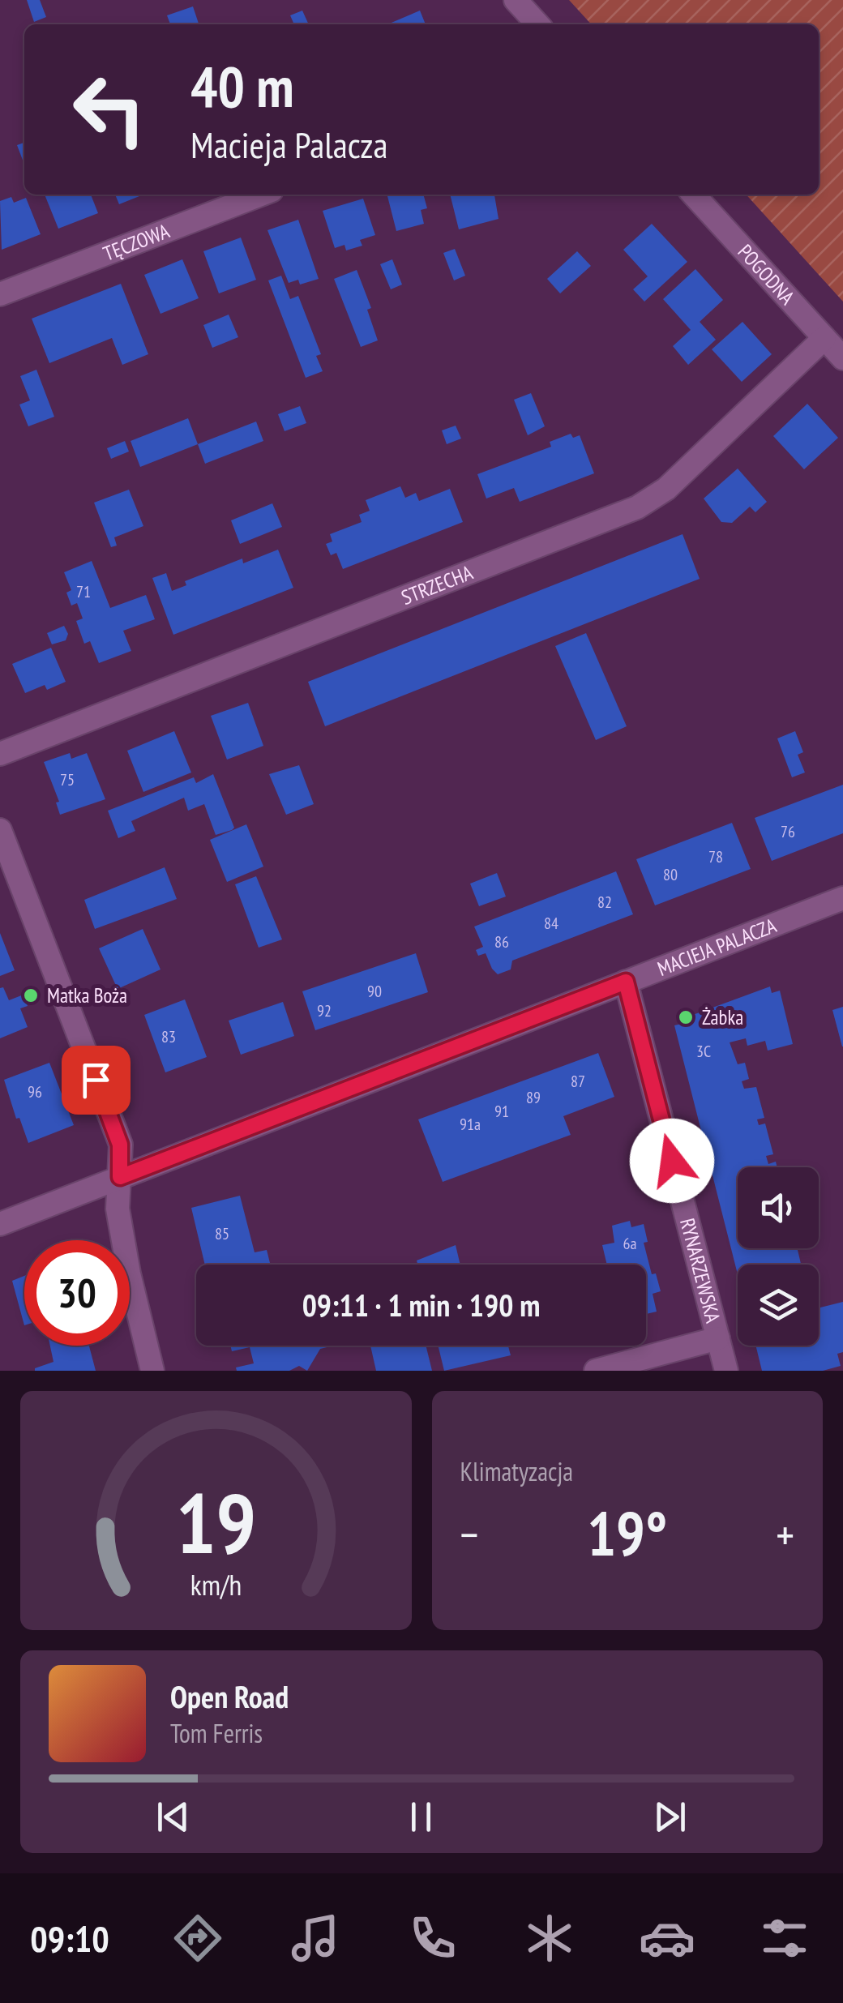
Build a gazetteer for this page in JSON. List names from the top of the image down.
{
  "streets": {
    "street": [
      "TĘCZOWA",
      "POGODNA",
      "STRZECHA",
      "MACIEJA PALACZA",
      "RYNARZEWSKA"
    ]
  },
  "crossings": [
    ["POGODNA", "STRZECHA"],
    ["MACIEJA PALACZA", "RYNARZEWSKA"]
  ],
  "places": ["Matka Boża", "Żabka"],
  "house_numbers": [
    "71",
    "75",
    "76",
    "78",
    "80",
    "82",
    "84",
    "86",
    "90",
    "92",
    "83",
    "3C",
    "87",
    "96",
    "89",
    "91",
    "91a",
    "85",
    "6a"
  ],
  "page": {
    "turn": ["40 m", "Macieja Palacza"],
    "limit": "30",
    "trip": "09:11 · 1 min · 190 m",
    "tile": "Klimatyzacja",
    "heat": ["−", "19°", "+"],
    "song": ["Open Road", "Tom Ferris"],
    "tabs": "09:10",
    "gauge": ["19", "km/h"]
  }
}
